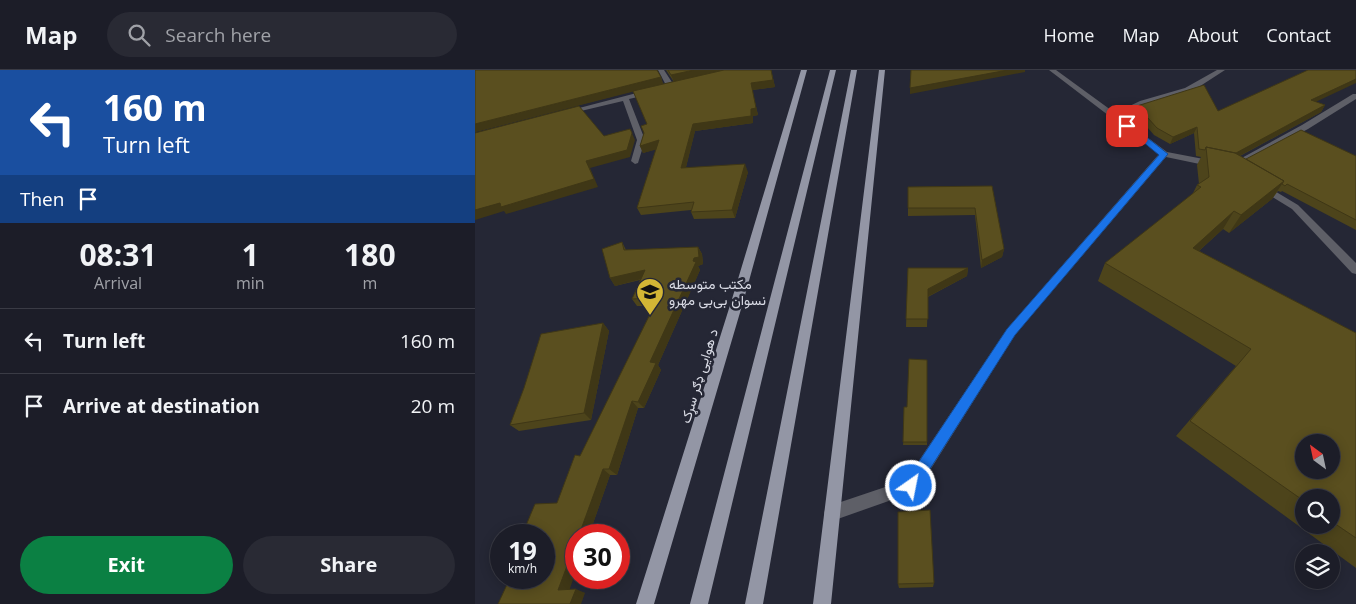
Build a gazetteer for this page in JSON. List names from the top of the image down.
{
  "streets": {
    "main road": ["د هوایی ډګر سړک"]
  },
  "places": {
    "school or university": ["مکتب متوسطه نسوان بی‌بی مهرو"]
  },
  "north": "top left",
  "page": {
    "header": "Map",
    "search": "Search here",
    "nav": [
      "Home",
      "Map",
      "About",
      "Contact"
    ],
    "turn": ["160 m", "Turn left"],
    "then": "Then",
    "eta": [
      "08:31",
      "Arrival",
      "1",
      "min",
      "180",
      "m"
    ],
    "list": [
      {
        "name": "Turn left",
        "value": "160 m"
      },
      {
        "name": "Arrive at destination",
        "value": "20 m"
      }
    ],
    "speed": "19 km/h",
    "limit": "30",
    "buttons": ["Exit", "Share"]
  }
}
